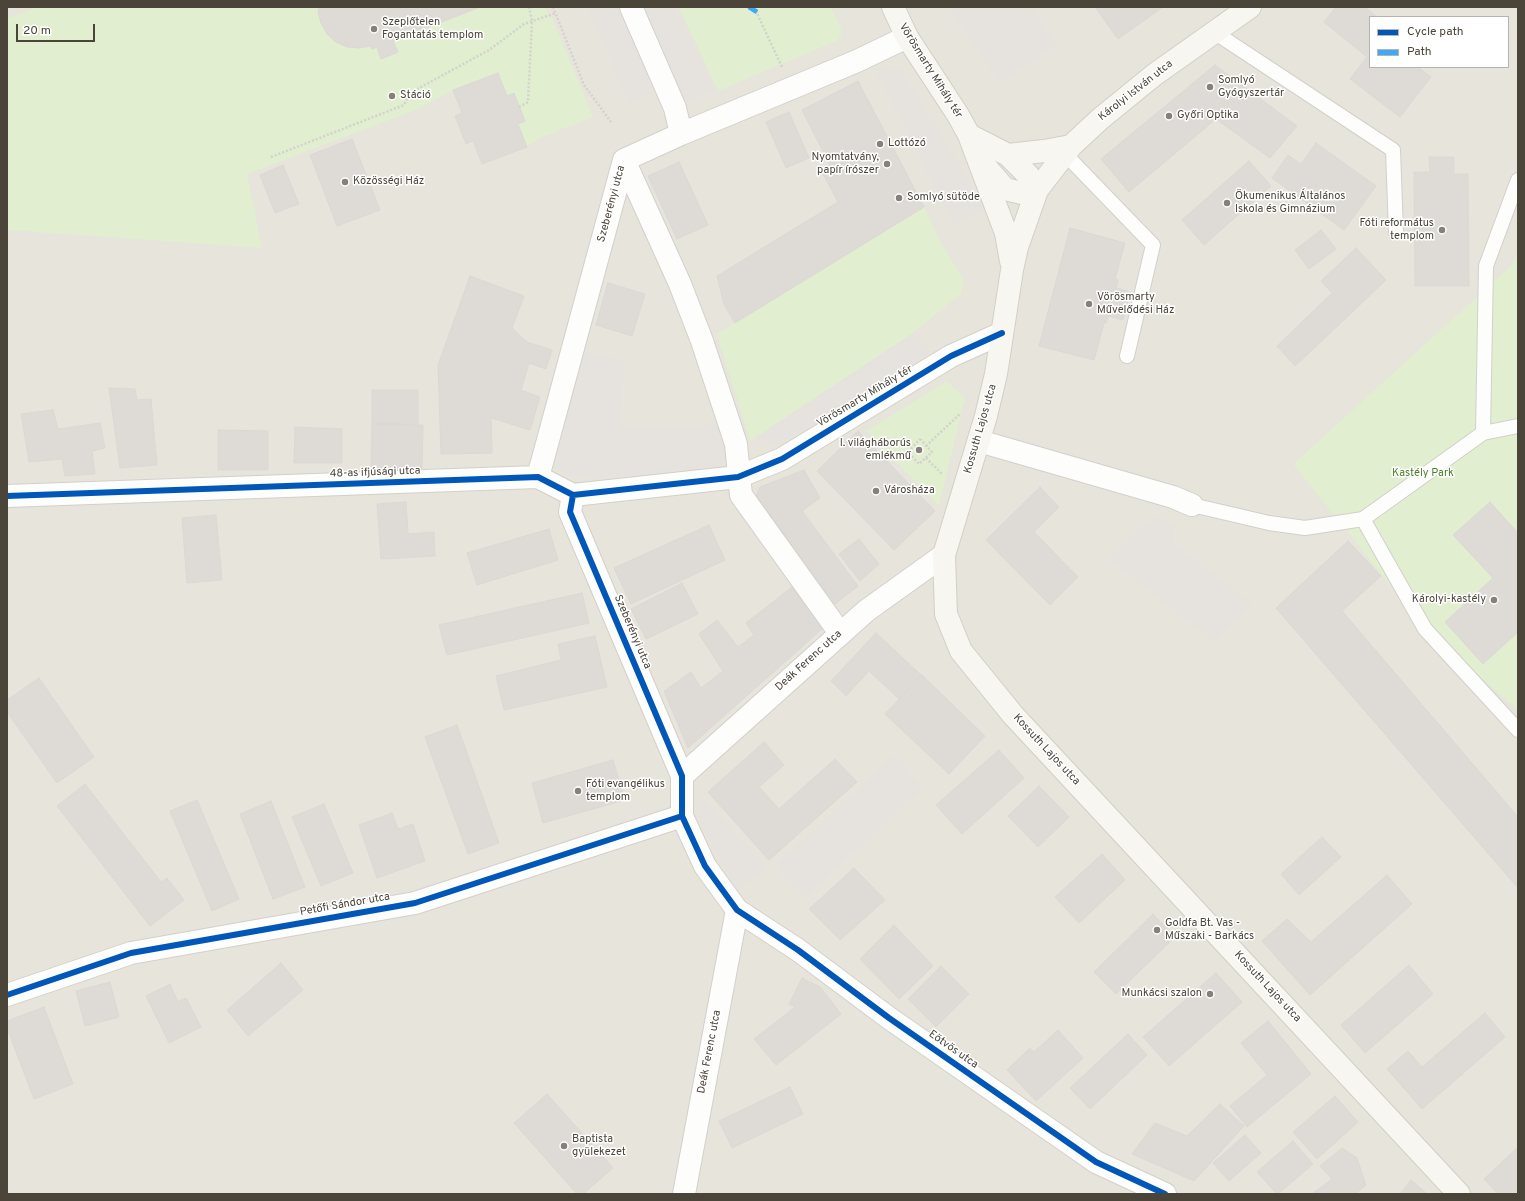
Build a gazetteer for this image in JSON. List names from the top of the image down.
{
  "streets": {
    "main road": ["Vörösmarty Mihály tér", "Károlyi István utca", "Kossuth Lajos utca"],
    "street": [
      "Szeberényi utca",
      "48-as ifjúsági utca",
      "Deák Ferenc utca",
      "Petőfi Sándor utca",
      "Eötvös utca"
    ]
  },
  "crossings": [
    ["Vörösmarty Mihály tér", "Károlyi István utca"],
    ["Vörösmarty Mihály tér", "Szeberényi utca"],
    ["Vörösmarty Mihály tér", "Kossuth Lajos utca"],
    ["Károlyi István utca", "Kossuth Lajos utca"],
    ["Szeberényi utca", "48-as ifjúsági utca"],
    ["Szeberényi utca", "Deák Ferenc utca"],
    ["Kossuth Lajos utca", "Deák Ferenc utca"],
    ["Deák Ferenc utca", "Eötvös utca"]
  ],
  "parks": ["Kastély Park"],
  "places": [
    "Szeplőtelen Fogantatás templom",
    "Somlyó Gyógyszertár",
    "Stáció",
    "Győri Optika",
    "Lottózó",
    "Nyomtatvány, papír írószer",
    "Közösségi Ház",
    "Somlyó sütöde",
    "Ökumenikus Általános Iskola és Gimnázium",
    "Fóti református templom",
    "Vörösmarty Művelődési Ház",
    "I. világháborús emlékmű",
    "Városháza",
    "Károlyi-kastély",
    "Fóti evangélikus templom",
    "Goldfa Bt. Vas - Műszaki - Barkács",
    "Munkácsi szalon",
    "Baptista gyülekezet"
  ],
  "legend": ["Cycle path", "Path"],
  "scale_bar": "20 m"
}
